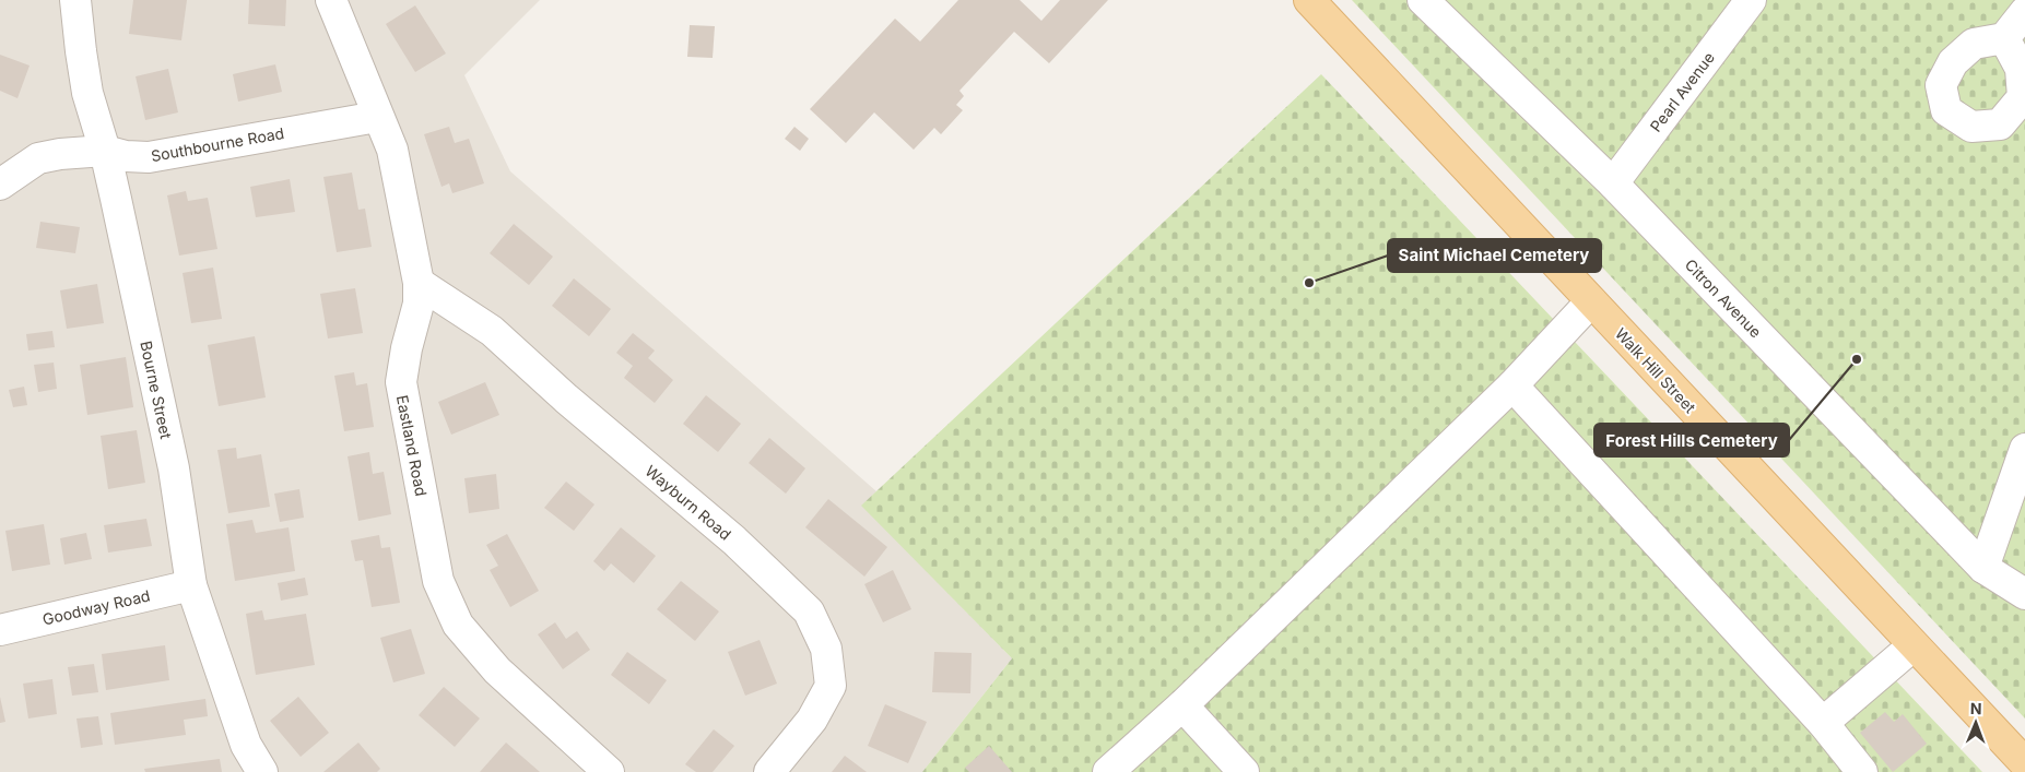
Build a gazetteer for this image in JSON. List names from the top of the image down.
{
  "streets": {
    "main road": ["Walk Hill Street"],
    "street": [
      "Pearl Avenue",
      "Southbourne Road",
      "Citron Avenue",
      "Bourne Street",
      "Eastland Road",
      "Wayburn Road",
      "Goodway Road"
    ]
  },
  "crossings": [
    ["Pearl Avenue", "Citron Avenue"],
    ["Southbourne Road", "Bourne Street"],
    ["Southbourne Road", "Eastland Road"],
    ["Bourne Street", "Goodway Road"],
    ["Eastland Road", "Wayburn Road"]
  ],
  "places": ["Saint Michael Cemetery", "Forest Hills Cemetery"],
  "north": "top"
}
